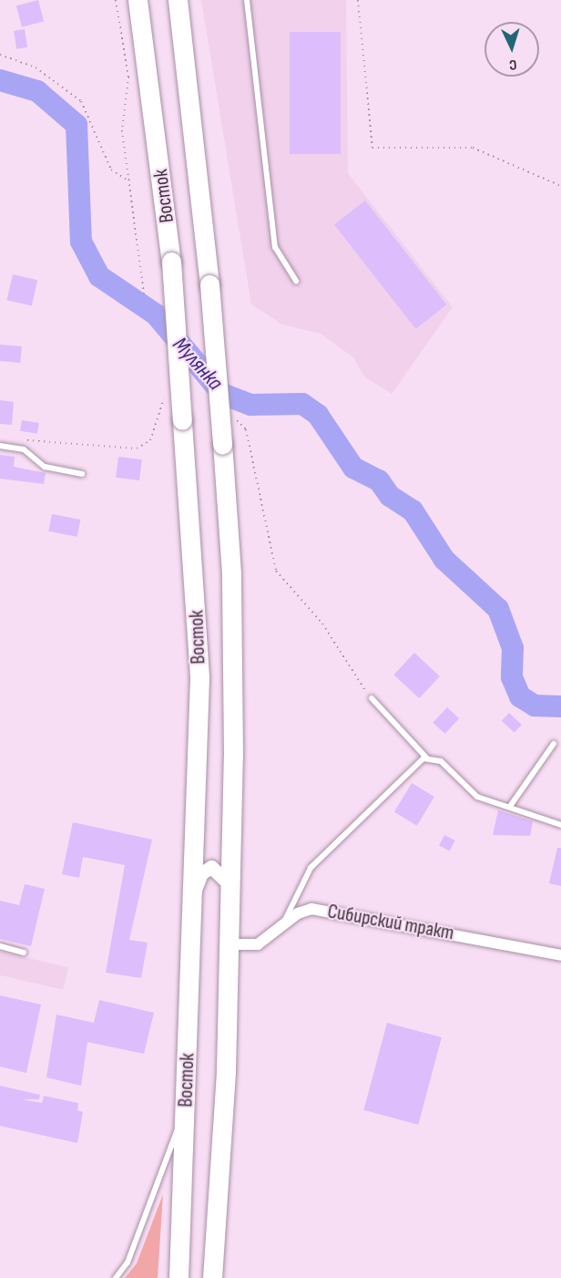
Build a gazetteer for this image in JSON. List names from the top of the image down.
{
  "streets": {
    "highway": ["Восток"],
    "street": ["Сибирский тракт"]
  },
  "crossings": [
    ["Восток", "Сибирский тракт"]
  ],
  "water": ["Мулянка"],
  "north": "bottom"
}
